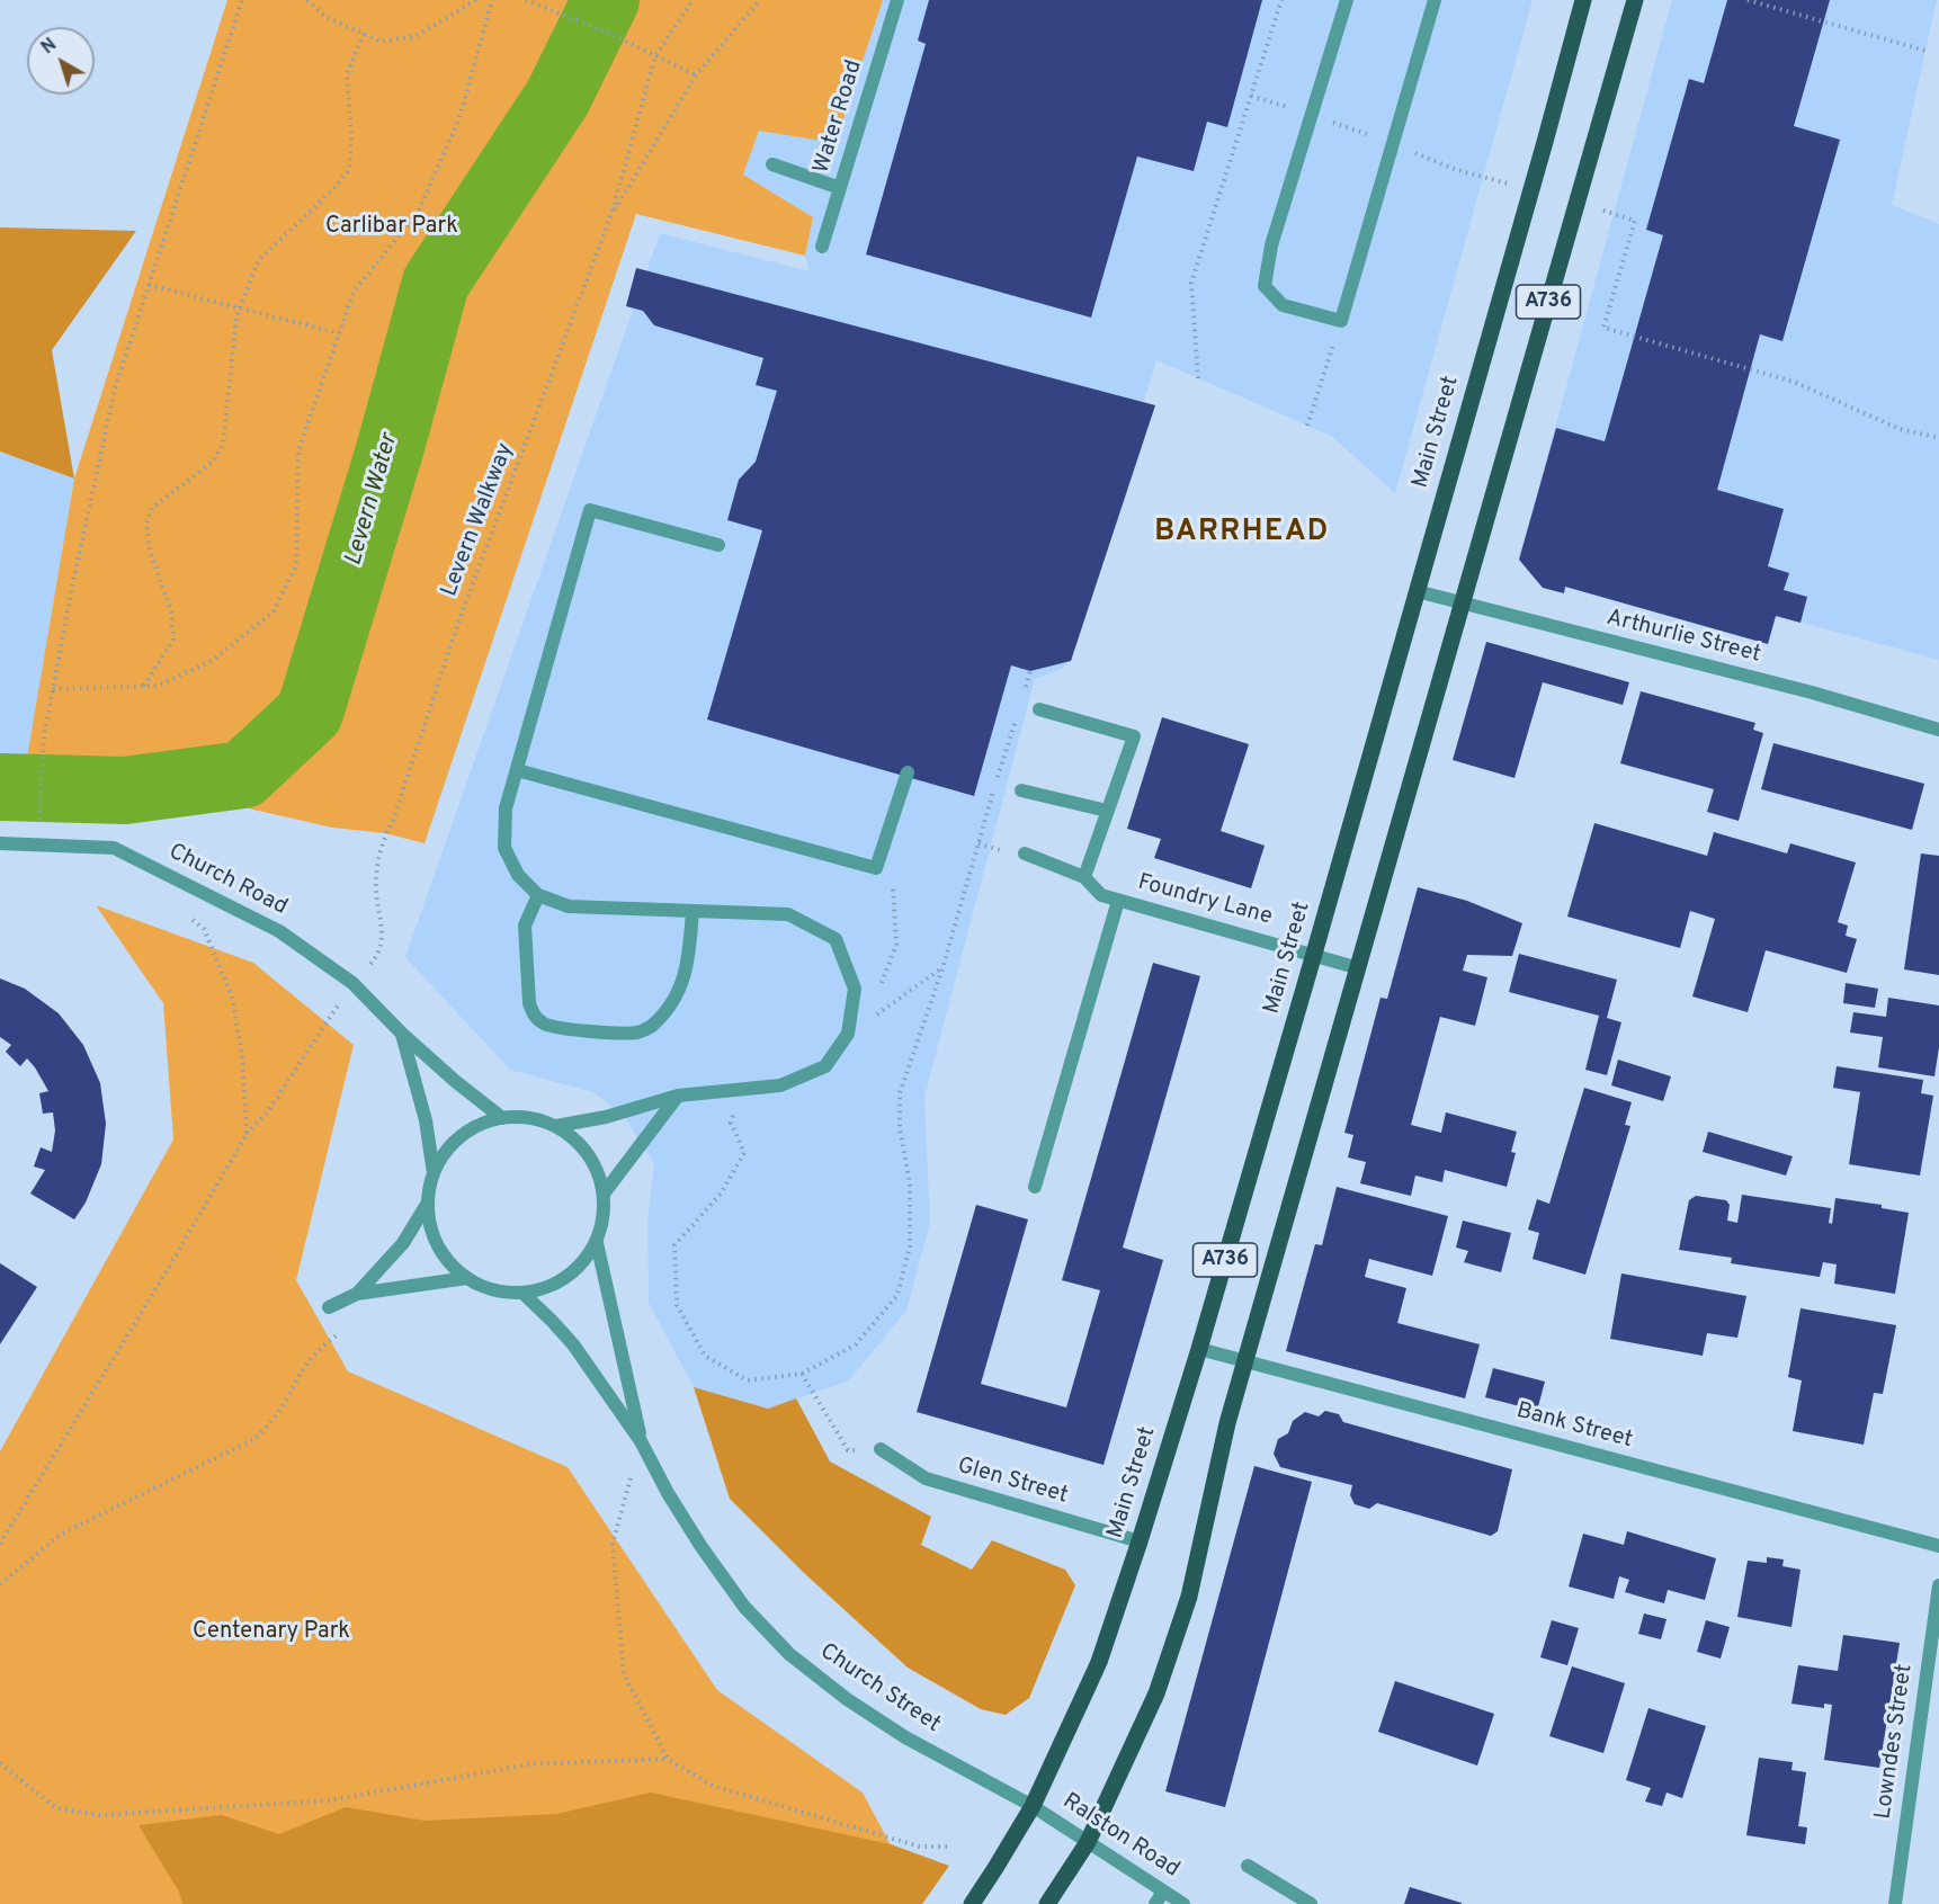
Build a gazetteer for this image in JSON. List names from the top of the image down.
{
  "streets": {
    "main road": ["A736", "Main Street"],
    "street": [
      "Water Road",
      "Arthurlie Street",
      "Church Road",
      "Foundry Lane",
      "Bank Street",
      "Glen Street",
      "Church Street",
      "Lowndes Street",
      "Ralston Road"
    ],
    "path": ["Levern Walkway"]
  },
  "crossings": [
    ["A736", "Arthurlie Street"],
    ["A736", "Foundry Lane"],
    ["A736", "Bank Street"],
    ["A736", "Ralston Road"],
    ["Main Street", "Arthurlie Street"],
    ["Main Street", "Foundry Lane"],
    ["Main Street", "Bank Street"],
    ["Main Street", "Glen Street"],
    ["Main Street", "Church Street"],
    ["Main Street", "Ralston Road"],
    ["Church Road", "Church Street"],
    ["Church Street", "Ralston Road"]
  ],
  "districts": ["BARRHEAD"],
  "water": ["Levern Water"],
  "parks": ["Carlibar Park", "Centenary Park"],
  "north": "top left"
}
